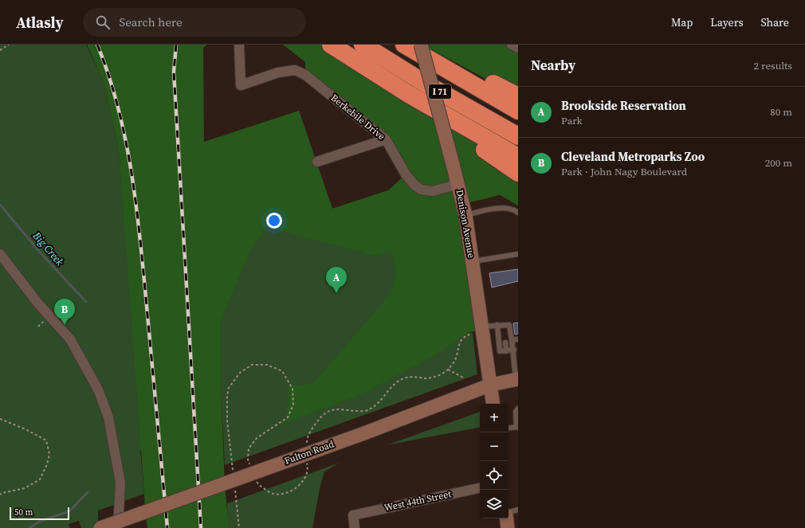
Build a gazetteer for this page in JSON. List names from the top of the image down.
{
  "streets": {
    "highway": ["I 71"],
    "main road": ["Denison Avenue", "Fulton Road"],
    "street": ["Berkebile Drive", "West 44th Street"]
  },
  "crossings": [
    ["Berkebile Drive", "Denison Avenue"],
    ["Denison Avenue", "Fulton Road"]
  ],
  "water": ["Big Creek"],
  "scale_bar": "50 m",
  "page": {
    "header": "Atlasly",
    "search": "Search here",
    "nav": ["Map", "Layers", "Share"],
    "heading": ["Nearby", "2 results"],
    "list": [
      {
        "mark": "A",
        "name": "Brookside Reservation",
        "note": "Park",
        "value": "80 m"
      },
      {
        "mark": "B",
        "name": "Cleveland Metroparks Zoo",
        "note": "Park · John Nagy Boulevard",
        "value": "200 m"
      }
    ],
    "pins": ["A", "B"],
    "map_buttons": ["+", "−"],
    "scale": "50 m"
  }
}
